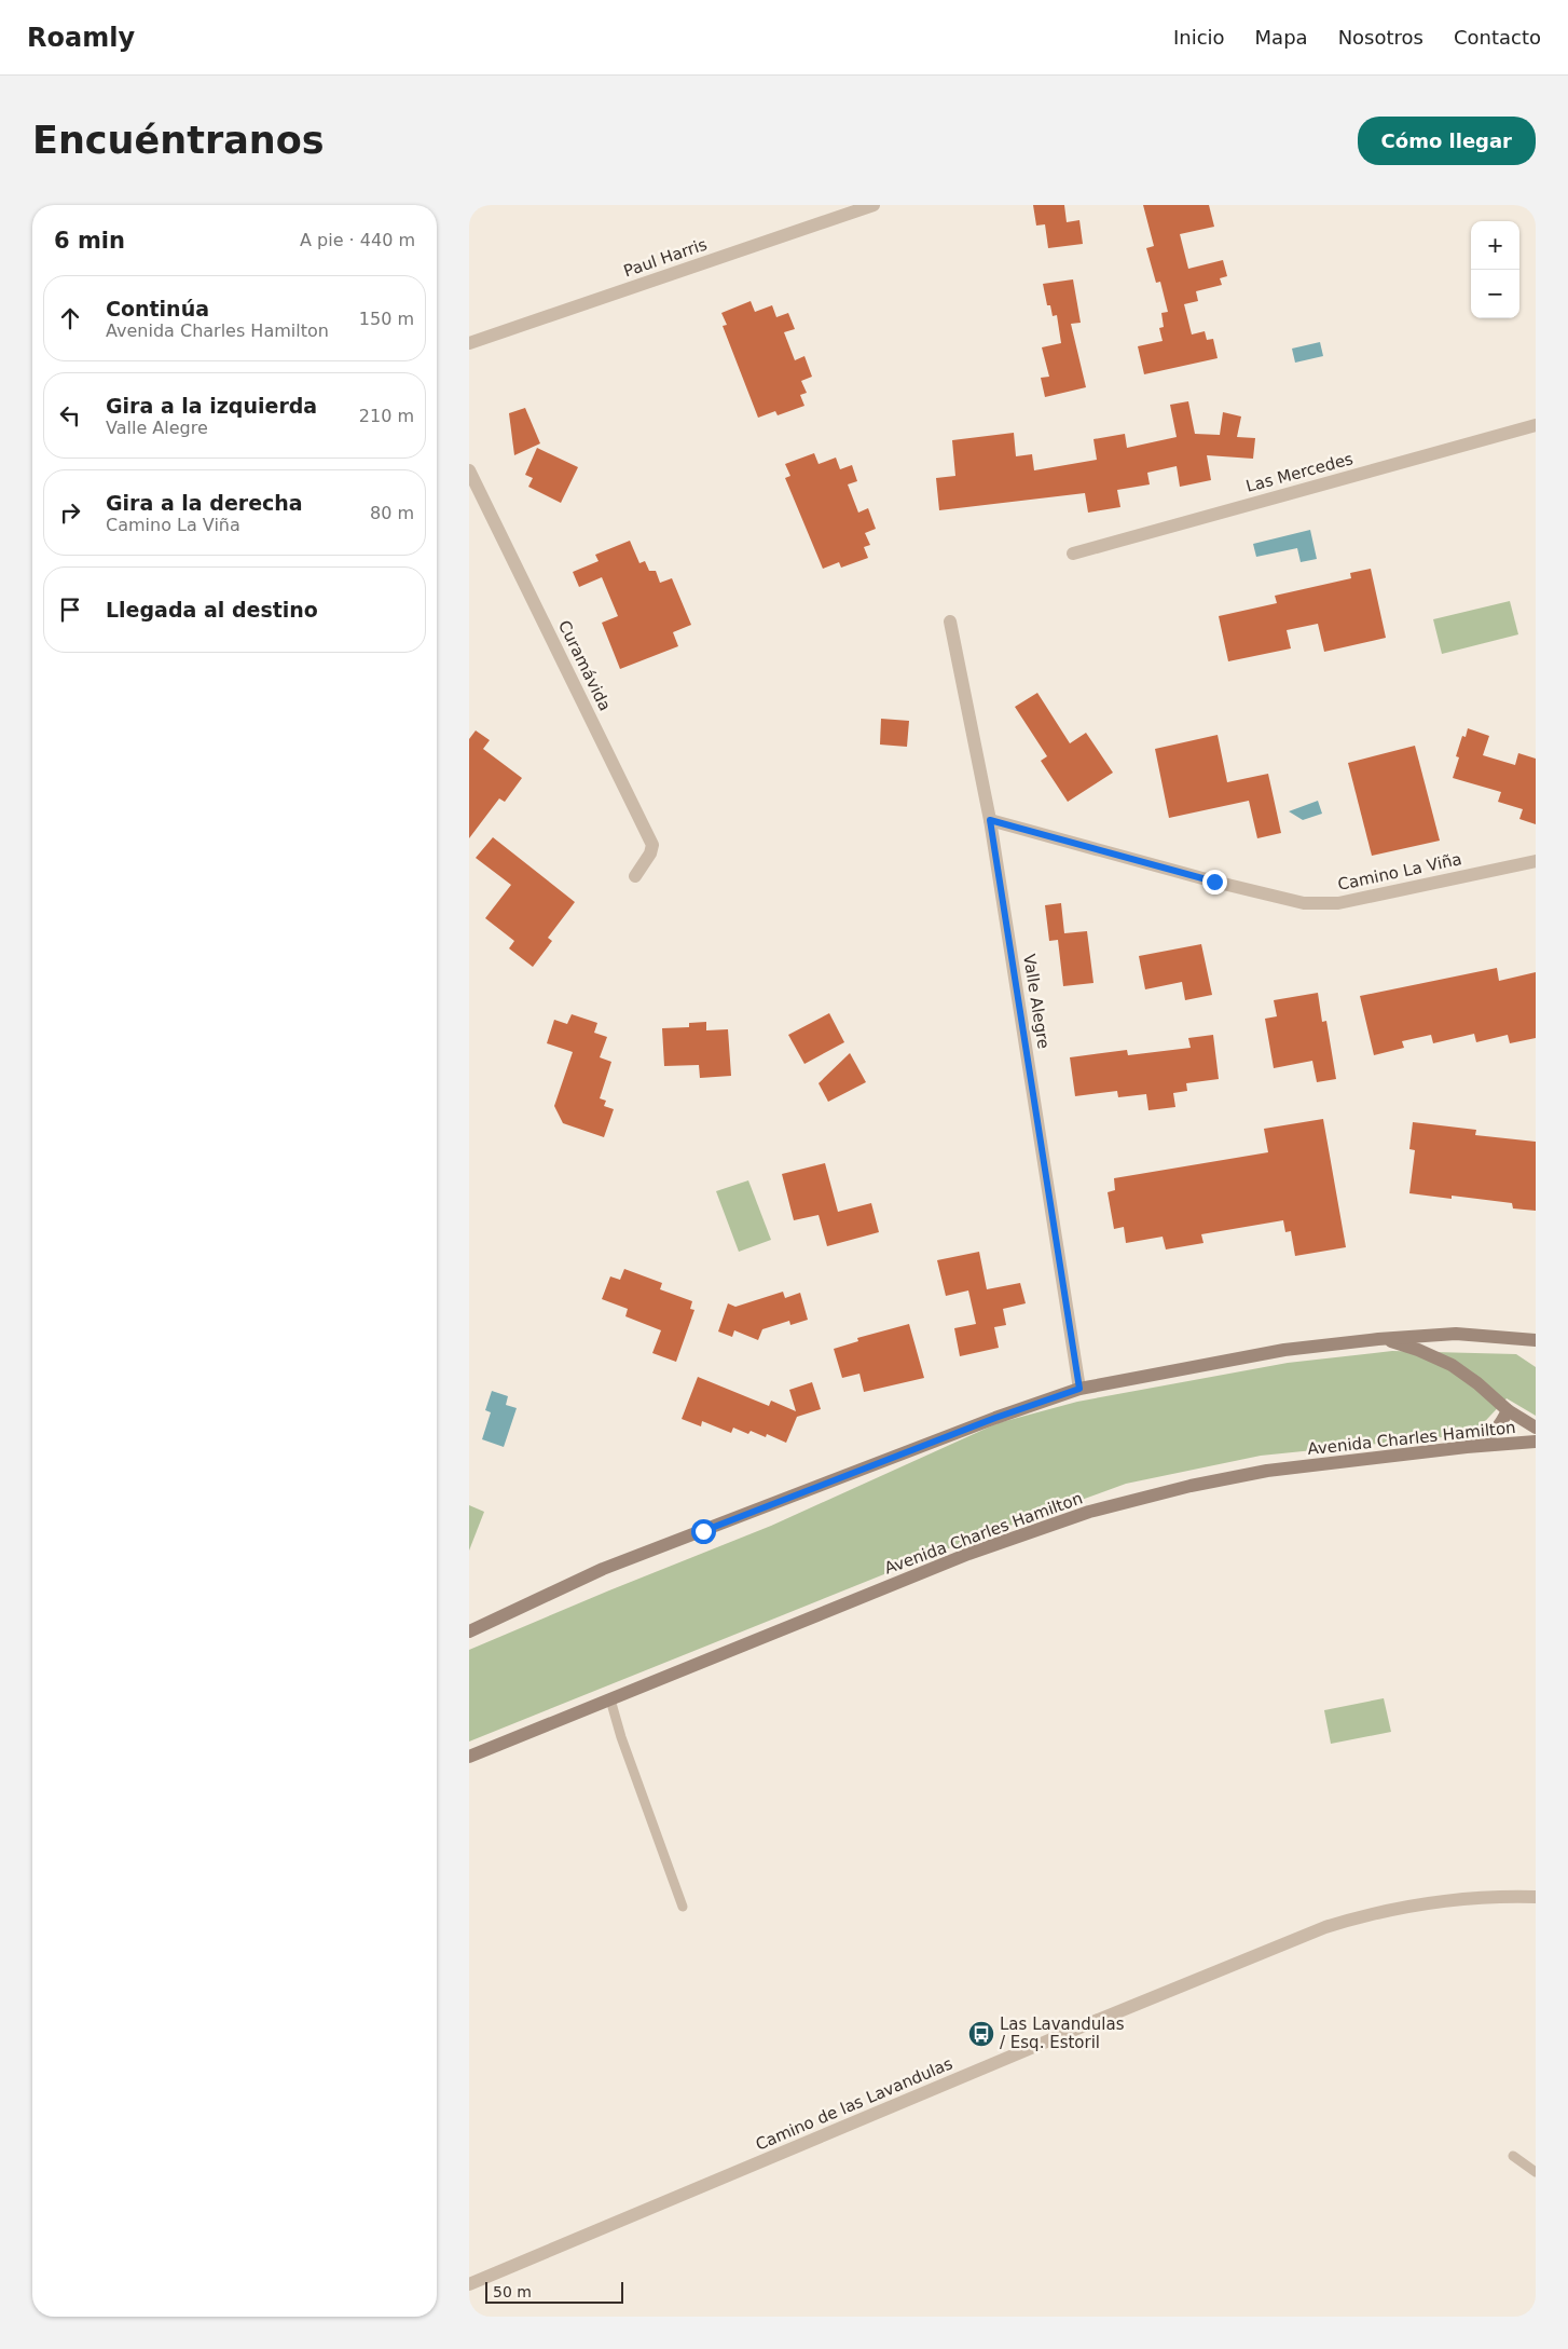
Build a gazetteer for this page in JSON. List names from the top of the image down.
{
  "streets": {
    "main road": ["Avenida Charles Hamilton"],
    "street": [
      "Paul Harris",
      "Las Mercedes",
      "Curamávida",
      "Camino La Viña",
      "Valle Alegre",
      "Camino de las Lavandulas"
    ]
  },
  "crossings": [
    ["Camino La Viña", "Valle Alegre"]
  ],
  "places": {
    "bus stop": ["Las Lavandulas / Esq. Estoril"]
  },
  "scale_bar": "50 m",
  "page": {
    "header": "Roamly",
    "nav": [
      "Inicio",
      "Mapa",
      "Nosotros",
      "Contacto"
    ],
    "buttons": "Cómo llegar",
    "title": "Encuéntranos",
    "heading": ["6 min", "A pie · 440 m"],
    "map_buttons": ["+", "−"],
    "list": [
      ["Continúa", "Avenida Charles Hamilton", "150 m"],
      ["Gira a la izquierda", "Valle Alegre", "210 m"],
      ["Gira a la derecha", "Camino La Viña", "80 m"],
      "Llegada al destino"
    ],
    "scale": "50 m"
  }
}
